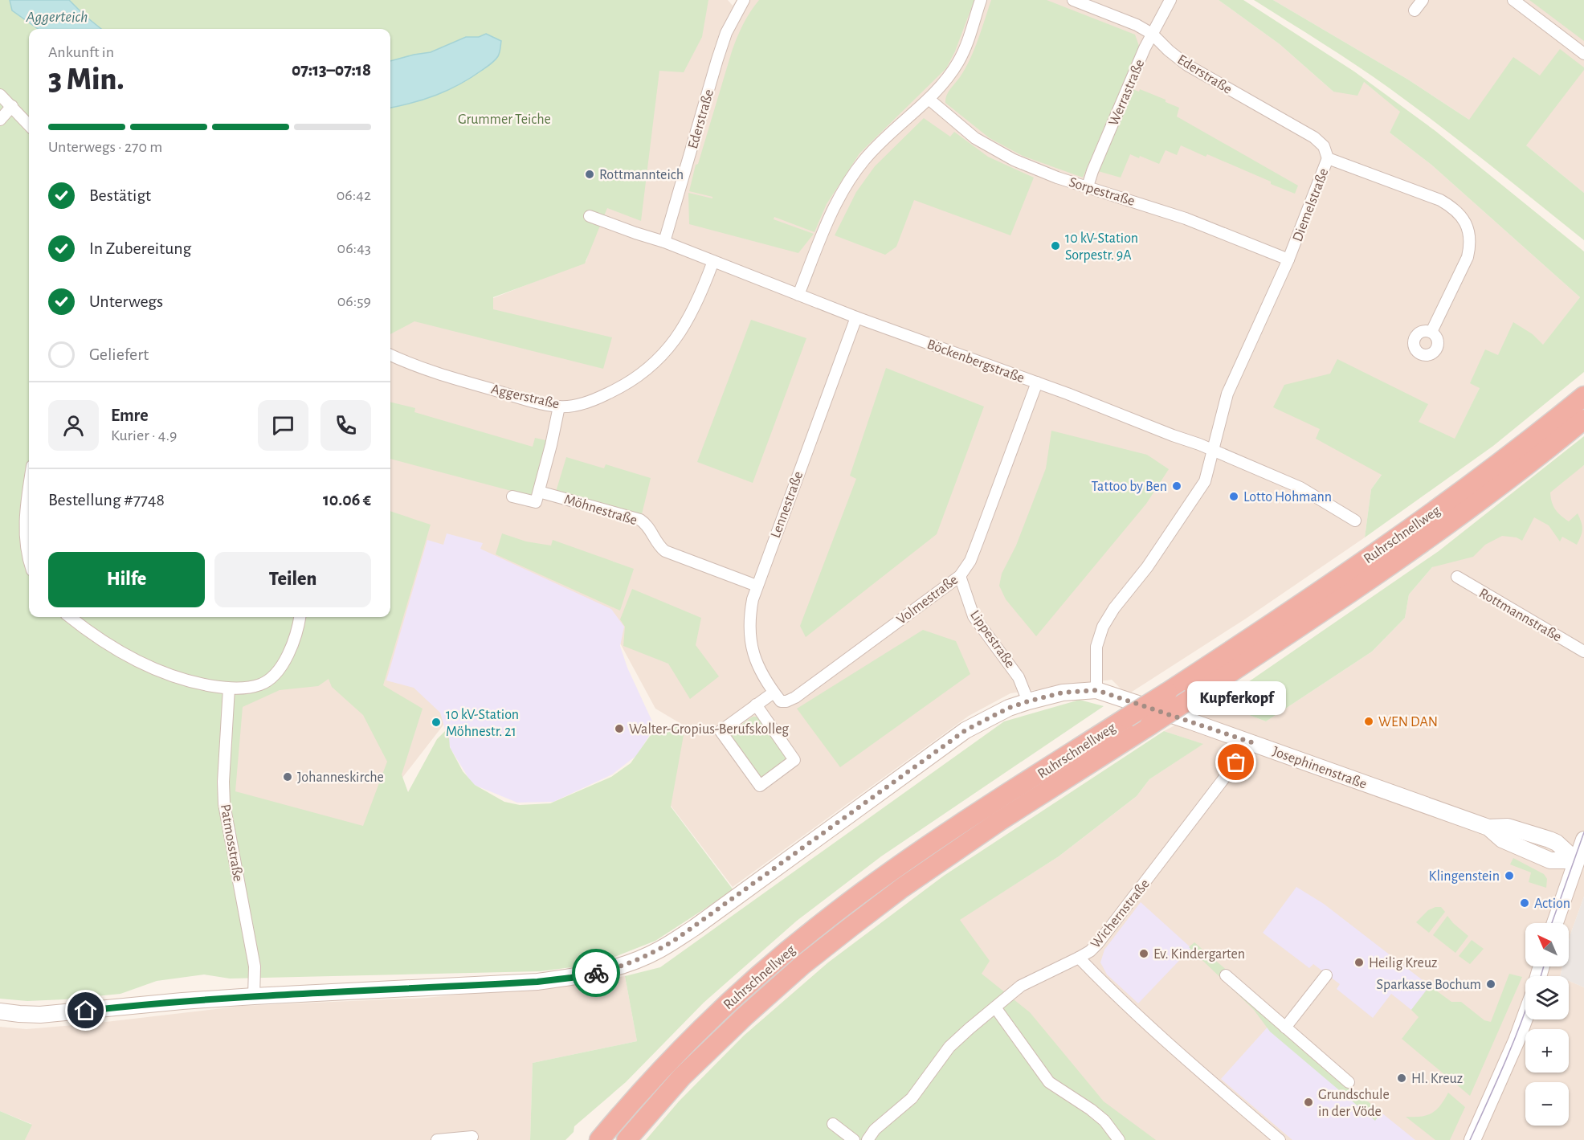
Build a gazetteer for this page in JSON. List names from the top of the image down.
{
  "streets": {
    "highway": ["Ruhrschnellweg"],
    "street": [
      "Ederstraße",
      "Werrastraße",
      "Sorpestraße",
      "Diemelstraße",
      "Böckenbergstraße",
      "Aggerstraße",
      "Lennestraße",
      "Möhnestraße",
      "Volmestraße",
      "Rottmannstraße",
      "Lippestraße",
      "Josephinenstraße",
      "Patmosstraße",
      "Wichernstraße"
    ]
  },
  "crossings": [
    ["Ederstraße", "Werrastraße"],
    ["Ederstraße", "Diemelstraße"],
    ["Ederstraße", "Böckenbergstraße"],
    ["Werrastraße", "Sorpestraße"],
    ["Sorpestraße", "Diemelstraße"],
    ["Diemelstraße", "Böckenbergstraße"],
    ["Böckenbergstraße", "Aggerstraße"],
    ["Böckenbergstraße", "Lennestraße"],
    ["Böckenbergstraße", "Volmestraße"],
    ["Lennestraße", "Möhnestraße"],
    ["Lennestraße", "Volmestraße"],
    ["Volmestraße", "Lippestraße"],
    ["Lippestraße", "Josephinenstraße"],
    ["Josephinenstraße", "Patmosstraße"],
    ["Josephinenstraße", "Wichernstraße"]
  ],
  "water": ["Aggerteich"],
  "parks": ["Grummer Teiche"],
  "places": [
    "Rottmannteich",
    "10 kV-Station Sorpestr. 9A",
    "Tattoo by Ben",
    "Lotto Hohmann",
    "WEN DAN",
    "10 kV-Station Möhnestr. 21",
    "Walter-Gropius-Berufskolleg",
    "Kupferkopf",
    "Johanneskirche",
    "Klingenstein",
    "Action",
    "Ev. Kindergarten",
    "Heilig Kreuz",
    "Sparkasse Bochum",
    "Hl. Kreuz",
    "Grundschule in der Vöde"
  ],
  "north": "top left",
  "page": {
    "heading": ["3 Min.", "Ankunft in", "07:13–07:18"],
    "panel": [
      "Emre",
      "Kurier · 4.9",
      "Bestellung #7748",
      "10.06 €"
    ],
    "bar": "Unterwegs · 270 m",
    "list": [
      ["Bestätigt", "06:42"],
      ["In Zubereitung", "06:43"],
      ["Unterwegs", "06:59"],
      "Geliefert"
    ],
    "buttons": ["Hilfe", "Teilen"],
    "bubble": "Kupferkopf",
    "map_buttons": ["+", "−"]
  }
}
